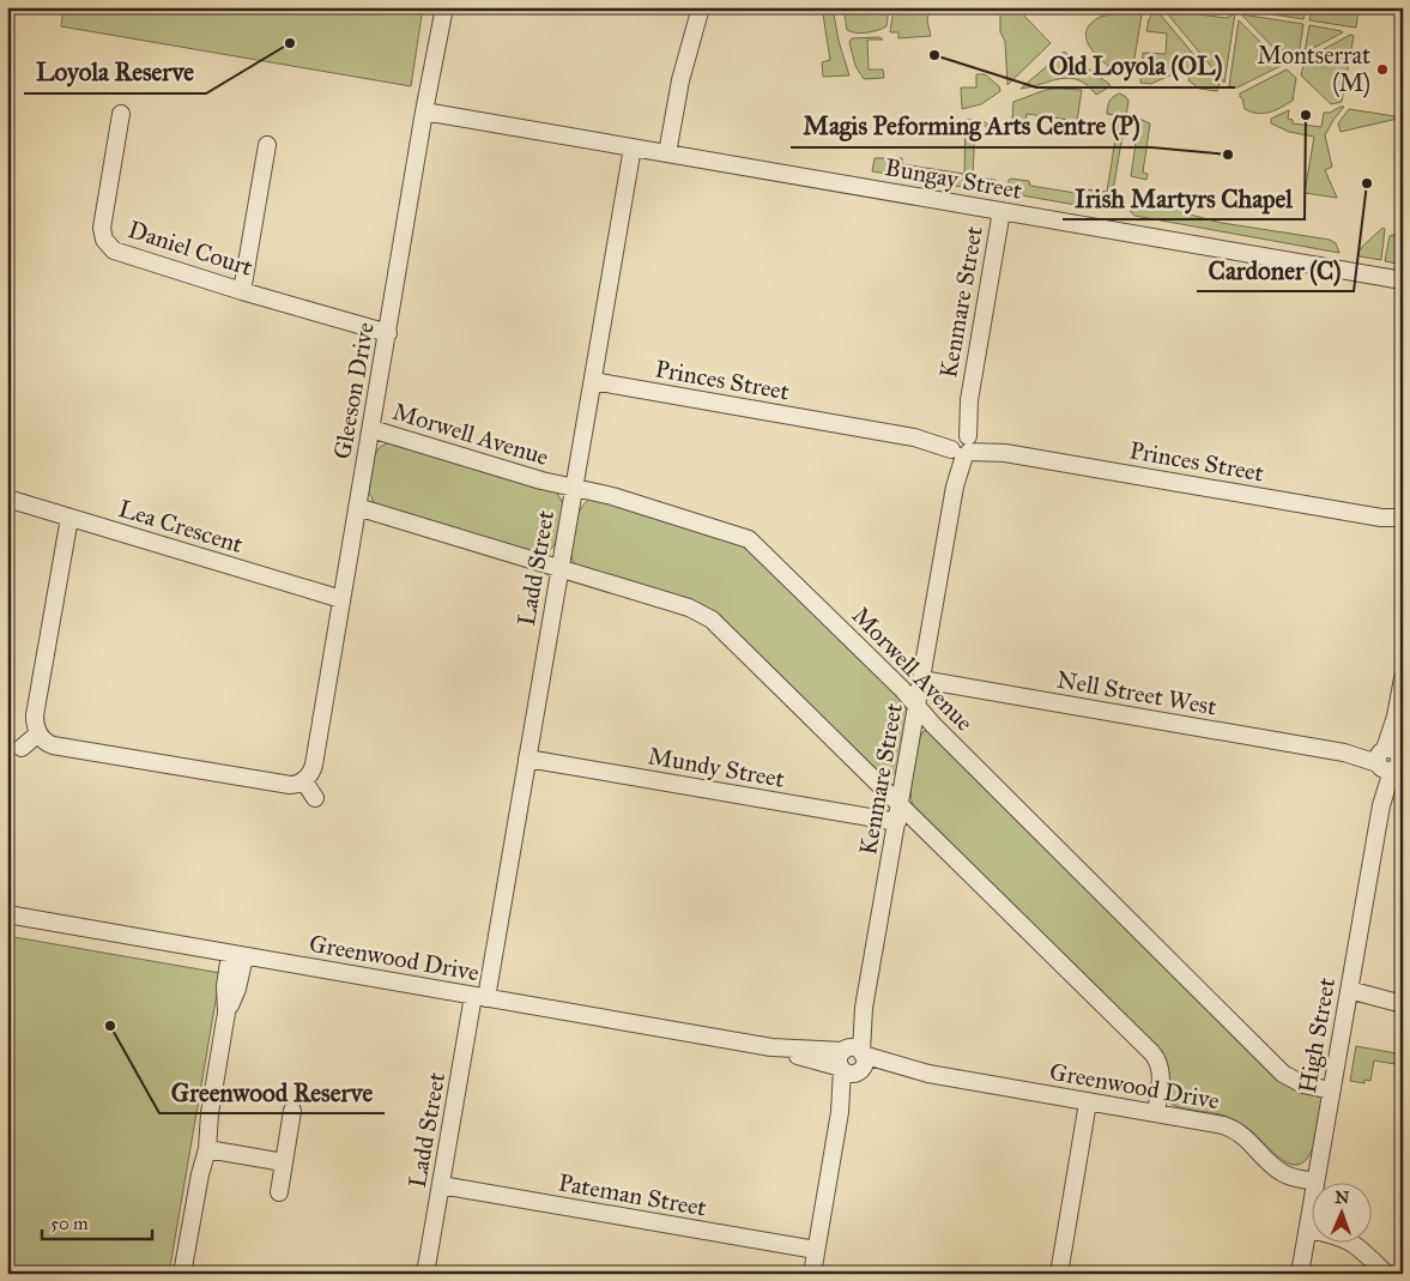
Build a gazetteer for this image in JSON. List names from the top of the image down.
{
  "streets": {
    "street": [
      "Bungay Street",
      "Daniel Court",
      "Kenmare Street",
      "Princes Street",
      "Gleeson Drive",
      "Morwell Avenue",
      "Lea Crescent",
      "Ladd Street",
      "Nell Street West",
      "Mundy Street",
      "Greenwood Drive",
      "High Street",
      "Pateman Street"
    ]
  },
  "crossings": [
    ["Bungay Street", "Kenmare Street"],
    ["Bungay Street", "Gleeson Drive"],
    ["Bungay Street", "Ladd Street"],
    ["Daniel Court", "Gleeson Drive"],
    ["Kenmare Street", "Princes Street"],
    ["Kenmare Street", "Morwell Avenue"],
    ["Kenmare Street", "Nell Street West"],
    ["Kenmare Street", "Mundy Street"],
    ["Kenmare Street", "Greenwood Drive"],
    ["Kenmare Street", "Pateman Street"],
    ["Princes Street", "Ladd Street"],
    ["Gleeson Drive", "Morwell Avenue"],
    ["Gleeson Drive", "Lea Crescent"],
    ["Morwell Avenue", "Ladd Street"],
    ["Morwell Avenue", "High Street"],
    ["Ladd Street", "Mundy Street"],
    ["Ladd Street", "Greenwood Drive"],
    ["Ladd Street", "Pateman Street"],
    ["Nell Street West", "High Street"],
    ["Greenwood Drive", "High Street"]
  ],
  "places": [
    "Loyola Reserve",
    "Old Loyola (OL)",
    "Montserrat (M)",
    "Irish Martyrs Chapel",
    "Magis Peforming Arts Centre (P)",
    "Cardoner (C)",
    "Greenwood Reserve"
  ],
  "scale_bar": "50 m",
  "north": "top"
}
